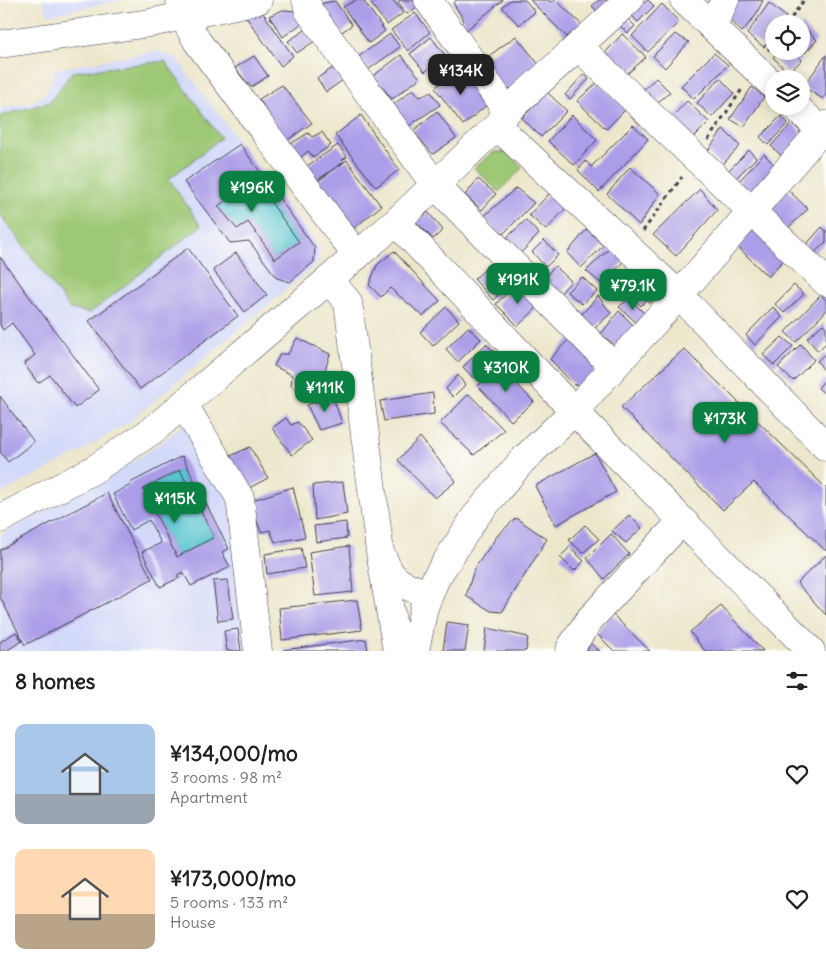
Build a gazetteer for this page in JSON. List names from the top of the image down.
{
  "page": {
    "price": [
      "¥134K",
      "¥196K",
      "¥191K",
      "¥79.1K",
      "¥310K",
      "¥111K",
      "¥173K",
      "¥115K"
    ],
    "heading": "8 homes",
    "list": [
      {
        "name": "¥134,000/mo",
        "note": "3 rooms · 98 m² · Apartment"
      },
      {
        "name": "¥173,000/mo",
        "note": "5 rooms · 133 m² · House"
      }
    ]
  }
}
